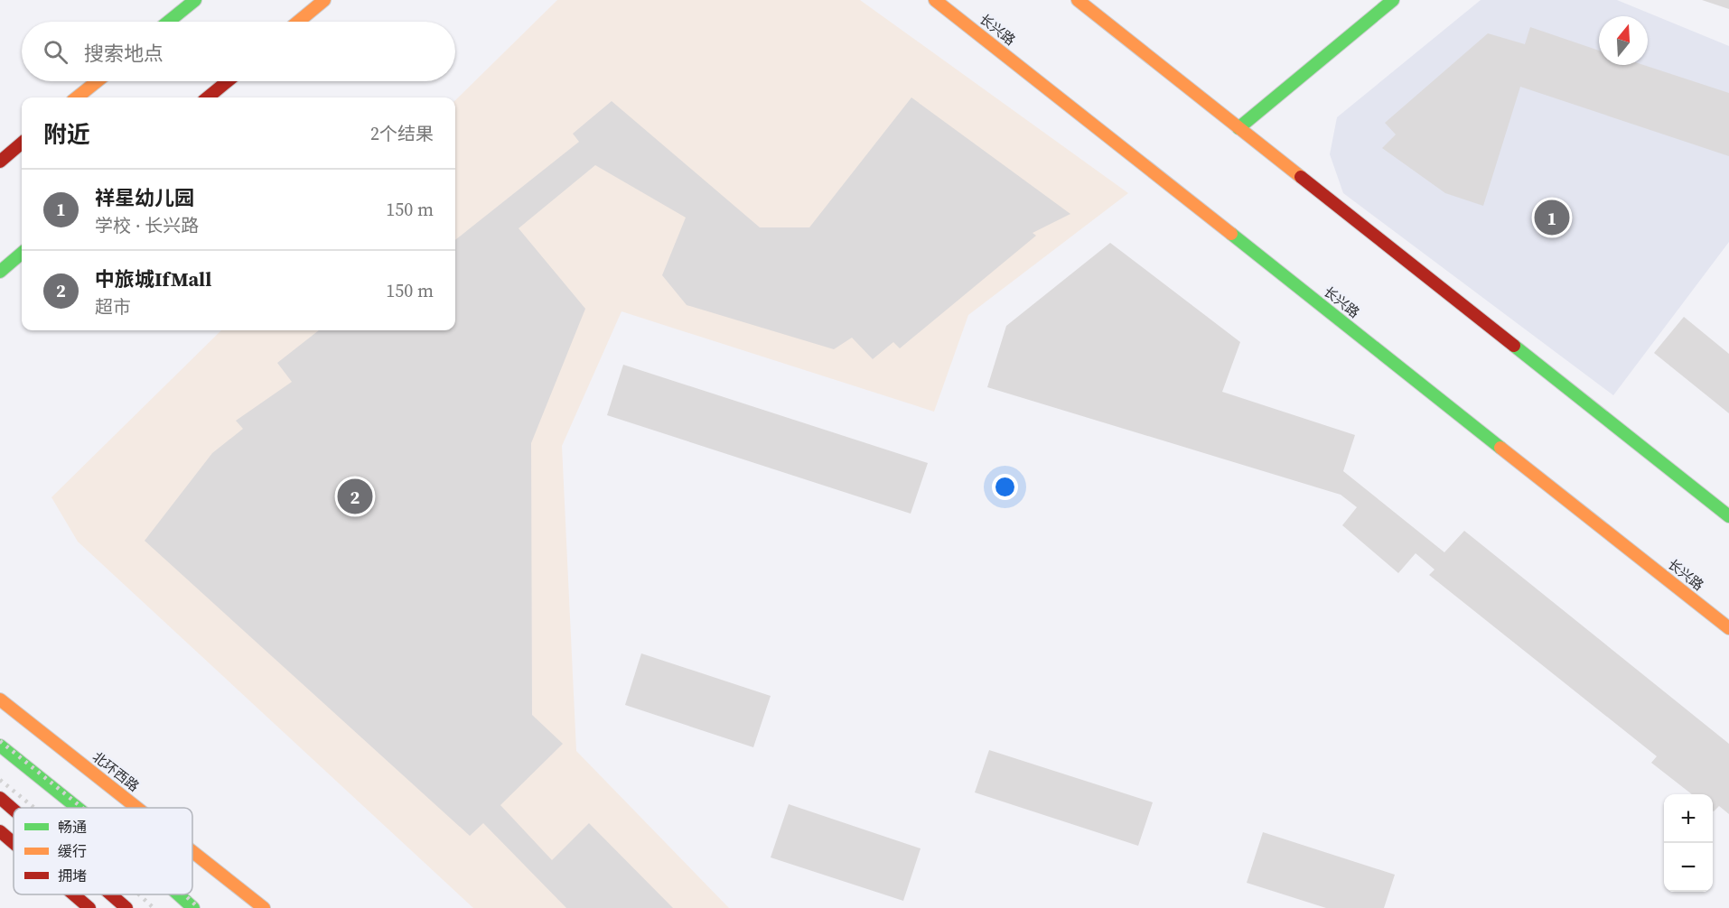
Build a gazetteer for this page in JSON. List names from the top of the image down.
{
  "streets": {
    "main road": ["长兴路", "北环西路"]
  },
  "legend": ["畅通", "缓行", "拥堵"],
  "north": "top",
  "page": {
    "search": "搜索地点",
    "heading": ["附近", "2个结果"],
    "list": [
      {
        "mark": "1",
        "name": "祥星幼儿园",
        "note": "学校 · 长兴路",
        "value": "150 m"
      },
      {
        "mark": "2",
        "name": "中旅城IfMall",
        "note": "超市",
        "value": "150 m"
      }
    ],
    "pins": ["1", "2"],
    "map_buttons": ["+", "−"]
  }
}
